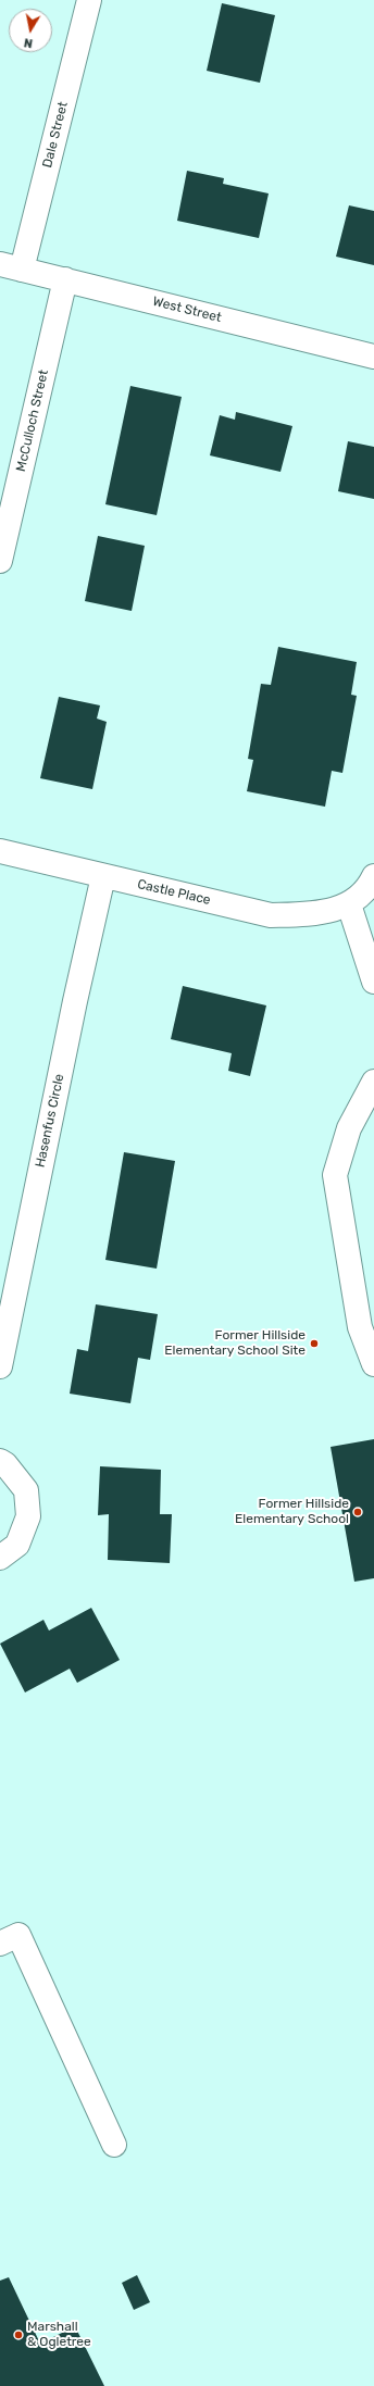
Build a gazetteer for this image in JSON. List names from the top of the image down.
{
  "streets": {
    "street": [
      "Dale Street",
      "West Street",
      "McCulloch Street",
      "Castle Place",
      "Hasenfus Circle"
    ]
  },
  "crossings": [
    ["Dale Street", "West Street"],
    ["West Street", "McCulloch Street"],
    ["Castle Place", "Hasenfus Circle"]
  ],
  "places": ["Former Hillside Elementary School Site", "Former Hillside Elementary School", "Marshall & Ogletree"],
  "north": "bottom"
}
